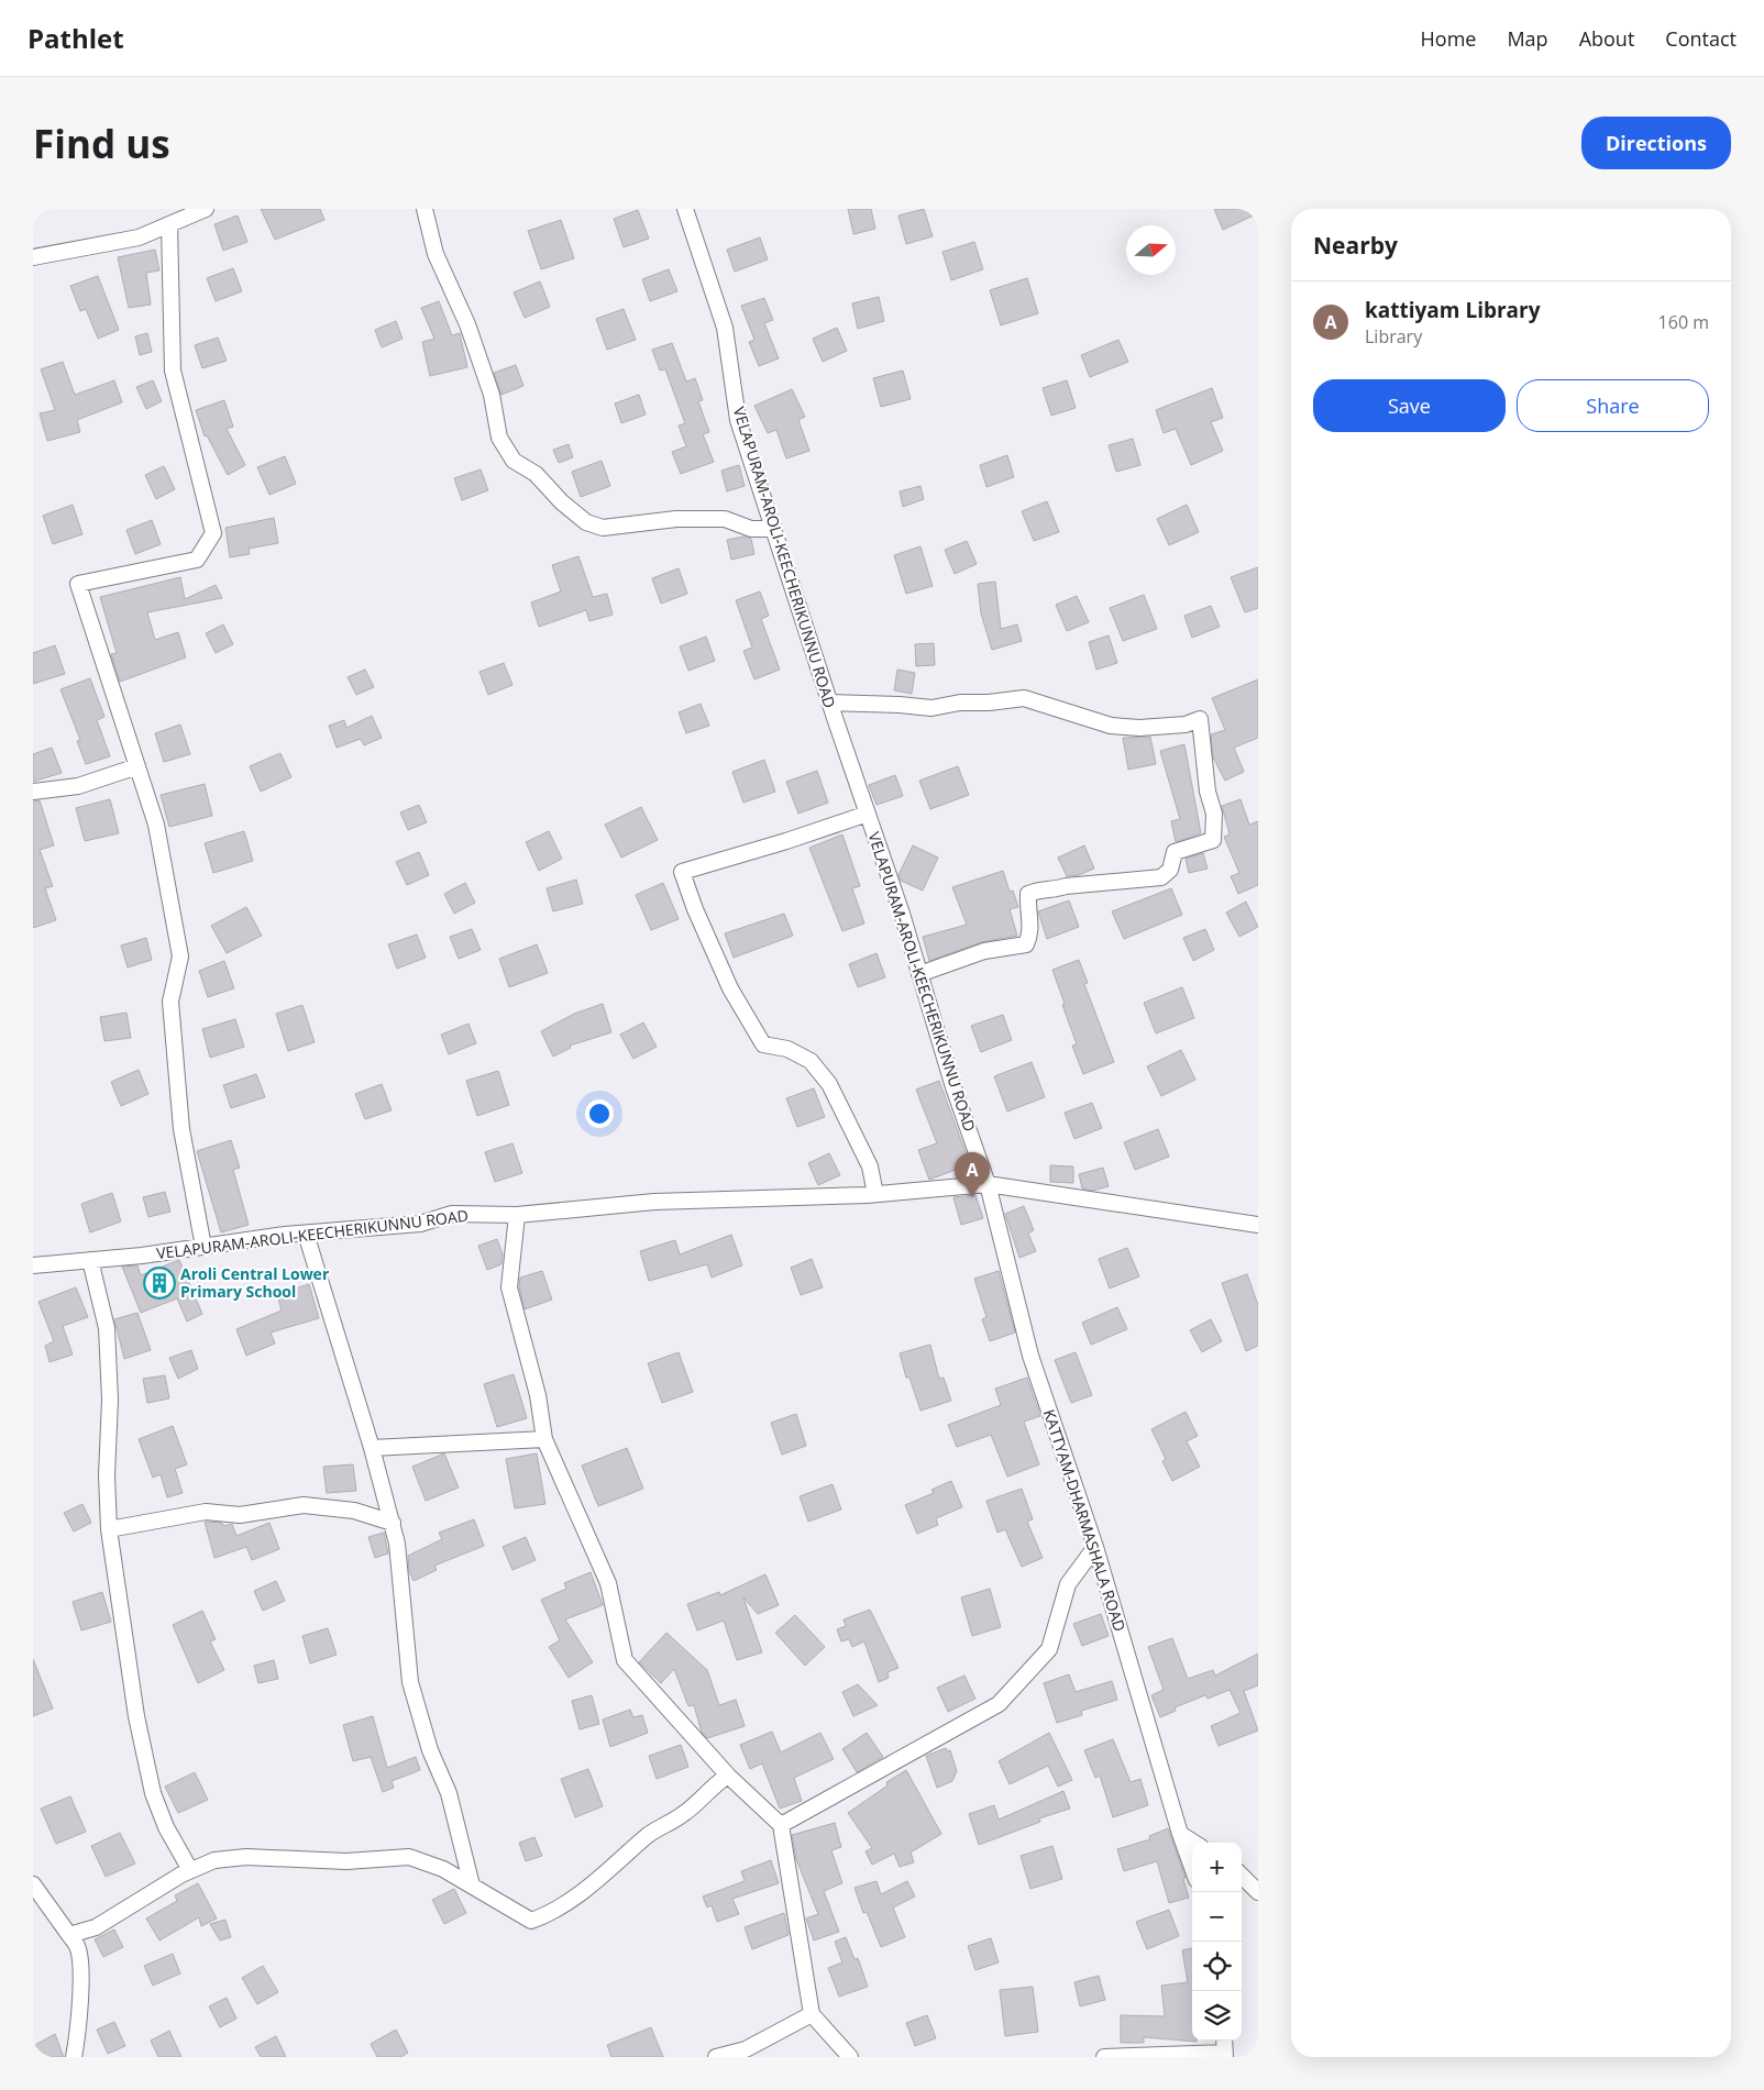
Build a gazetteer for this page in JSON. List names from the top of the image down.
{
  "streets": {
    "street": ["VELAPURAM-AROLI-KEECHERIKUNNU ROAD", "KATTYAM-DHARMASHALA ROAD"]
  },
  "crossings": [
    ["VELAPURAM-AROLI-KEECHERIKUNNU ROAD", "KATTYAM-DHARMASHALA ROAD"]
  ],
  "places": {
    "building": ["Aroli Central Lower Primary School"]
  },
  "north": "right",
  "page": {
    "header": "Pathlet",
    "nav": [
      "Home",
      "Map",
      "About",
      "Contact"
    ],
    "buttons": [
      "Directions",
      ["Save", "Share"]
    ],
    "title": "Find us",
    "heading": "Nearby",
    "list": [
      {
        "mark": "A",
        "name": "kattiyam Library",
        "note": "Library",
        "value": "160 m"
      }
    ],
    "pins": "A",
    "map_buttons": ["+", "−"]
  }
}
